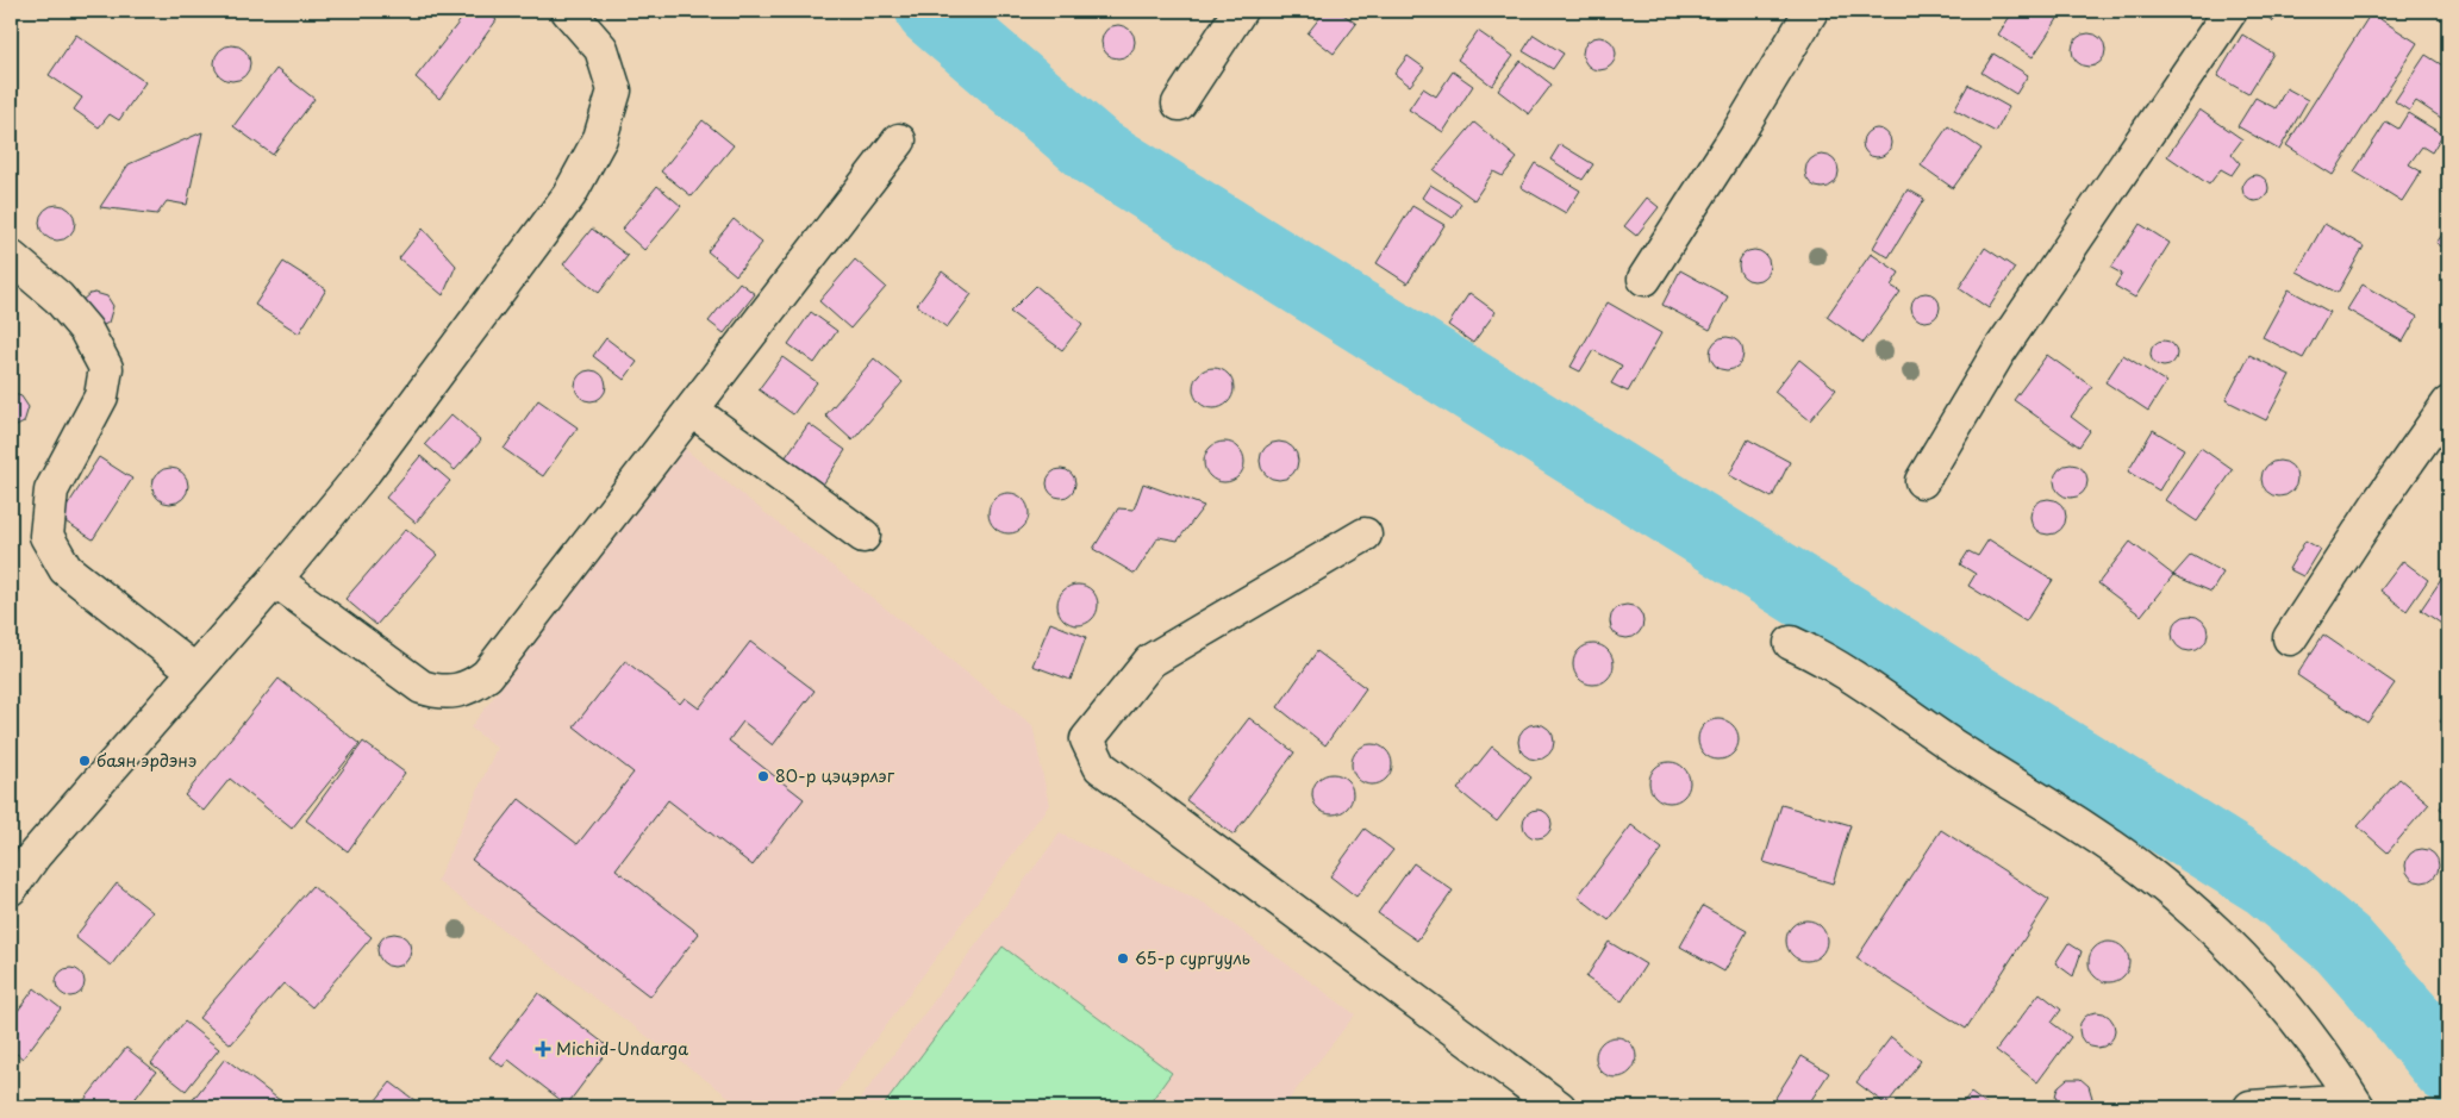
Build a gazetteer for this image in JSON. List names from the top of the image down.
{
  "places": {
    "other": ["баян эрдэнэ", "80-р цэцэрлэг", "65-р сургууль"],
    "health": ["Michid-Undarga"]
  }
}
